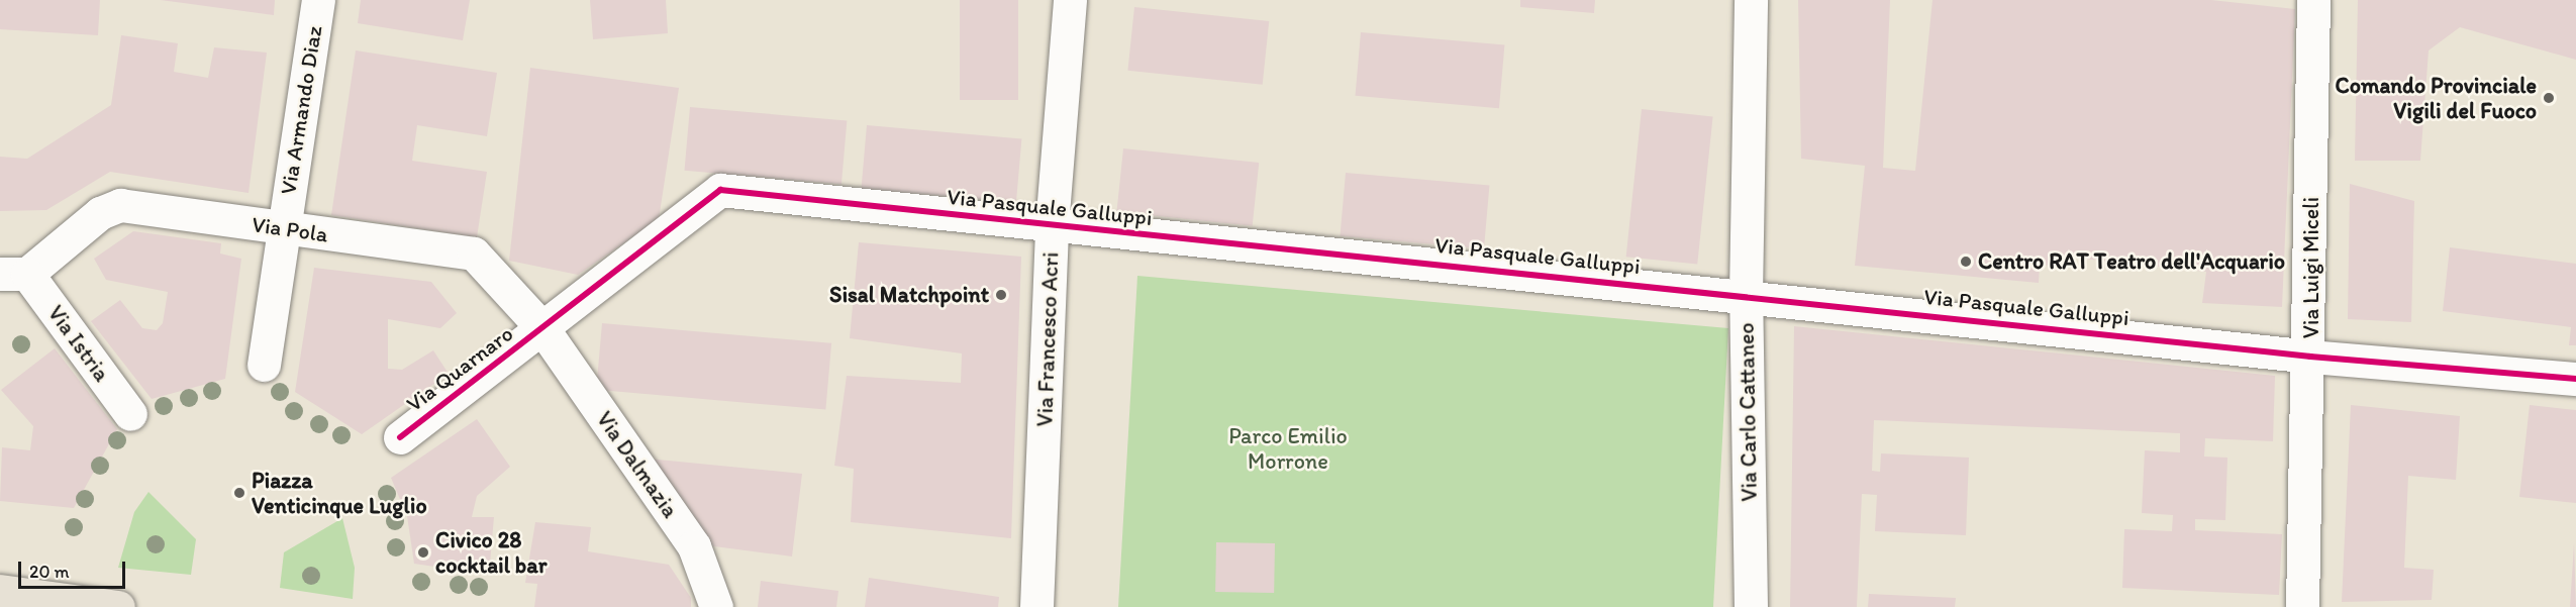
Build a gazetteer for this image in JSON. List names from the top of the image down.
{
  "streets": {
    "street": [
      "Via Armando Diaz",
      "Via Pasquale Galluppi",
      "Via Pola",
      "Via Luigi Miceli",
      "Via Francesco Acri",
      "Via Istria",
      "Via Quarnaro",
      "Via Carlo Cattaneo",
      "Via Dalmazia"
    ]
  },
  "crossings": [
    ["Via Armando Diaz", "Via Pola"],
    ["Via Pasquale Galluppi", "Via Pola"],
    ["Via Pasquale Galluppi", "Via Luigi Miceli"],
    ["Via Pasquale Galluppi", "Via Francesco Acri"],
    ["Via Pasquale Galluppi", "Via Quarnaro"],
    ["Via Pasquale Galluppi", "Via Carlo Cattaneo"],
    ["Via Pasquale Galluppi", "Via Dalmazia"],
    ["Via Pola", "Via Istria"],
    ["Via Pola", "Via Quarnaro"],
    ["Via Pola", "Via Dalmazia"],
    ["Via Quarnaro", "Via Dalmazia"]
  ],
  "parks": ["Parco Emilio Morrone"],
  "places": [
    "Comando Provinciale Vigili del Fuoco",
    "Centro RAT Teatro dell'Acquario",
    "Sisal Matchpoint",
    "Piazza Venticinque Luglio",
    "Civico 28 cocktail bar"
  ],
  "scale_bar": "20 m"
}
